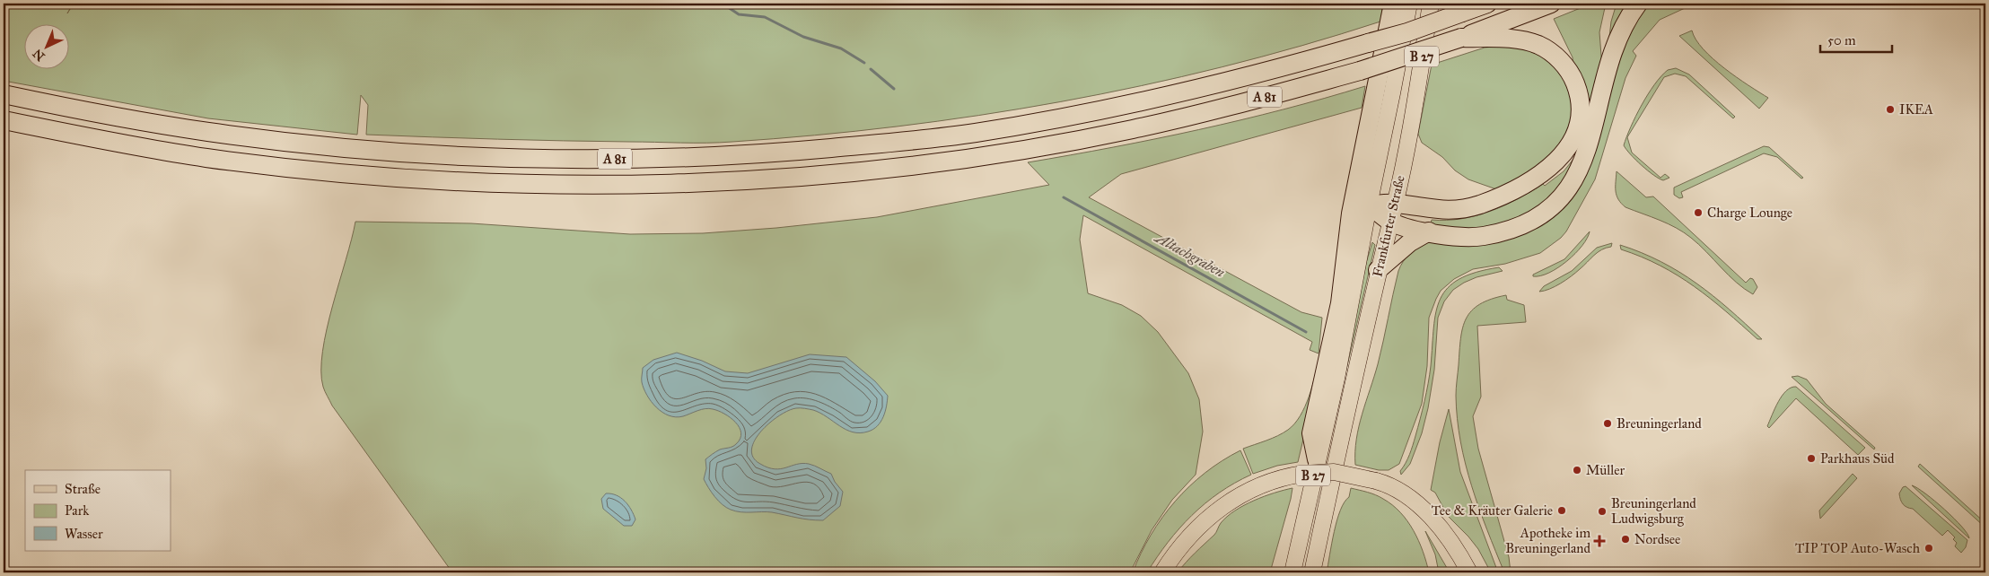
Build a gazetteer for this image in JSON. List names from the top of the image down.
{
  "streets": {
    "highway": ["A 81"],
    "main road": ["B 27", "Frankfurter Straße"]
  },
  "crossings": [
    ["B 27", "Frankfurter Straße"]
  ],
  "water": ["Altachgraben"],
  "places": {
    "other": [
      "IKEA",
      "Charge Lounge",
      "Breuningerland",
      "Parkhaus Süd",
      "Müller",
      "Tee & Kräuter Galerie",
      "Breuningerland Ludwigsburg",
      "Nordsee",
      "TIP TOP Auto-Wasch"
    ],
    "health": ["Apotheke im Breuningerland"]
  },
  "legend": ["Straße", "Park", "Wasser"],
  "scale_bar": "50 m",
  "north": "bottom left"
}
